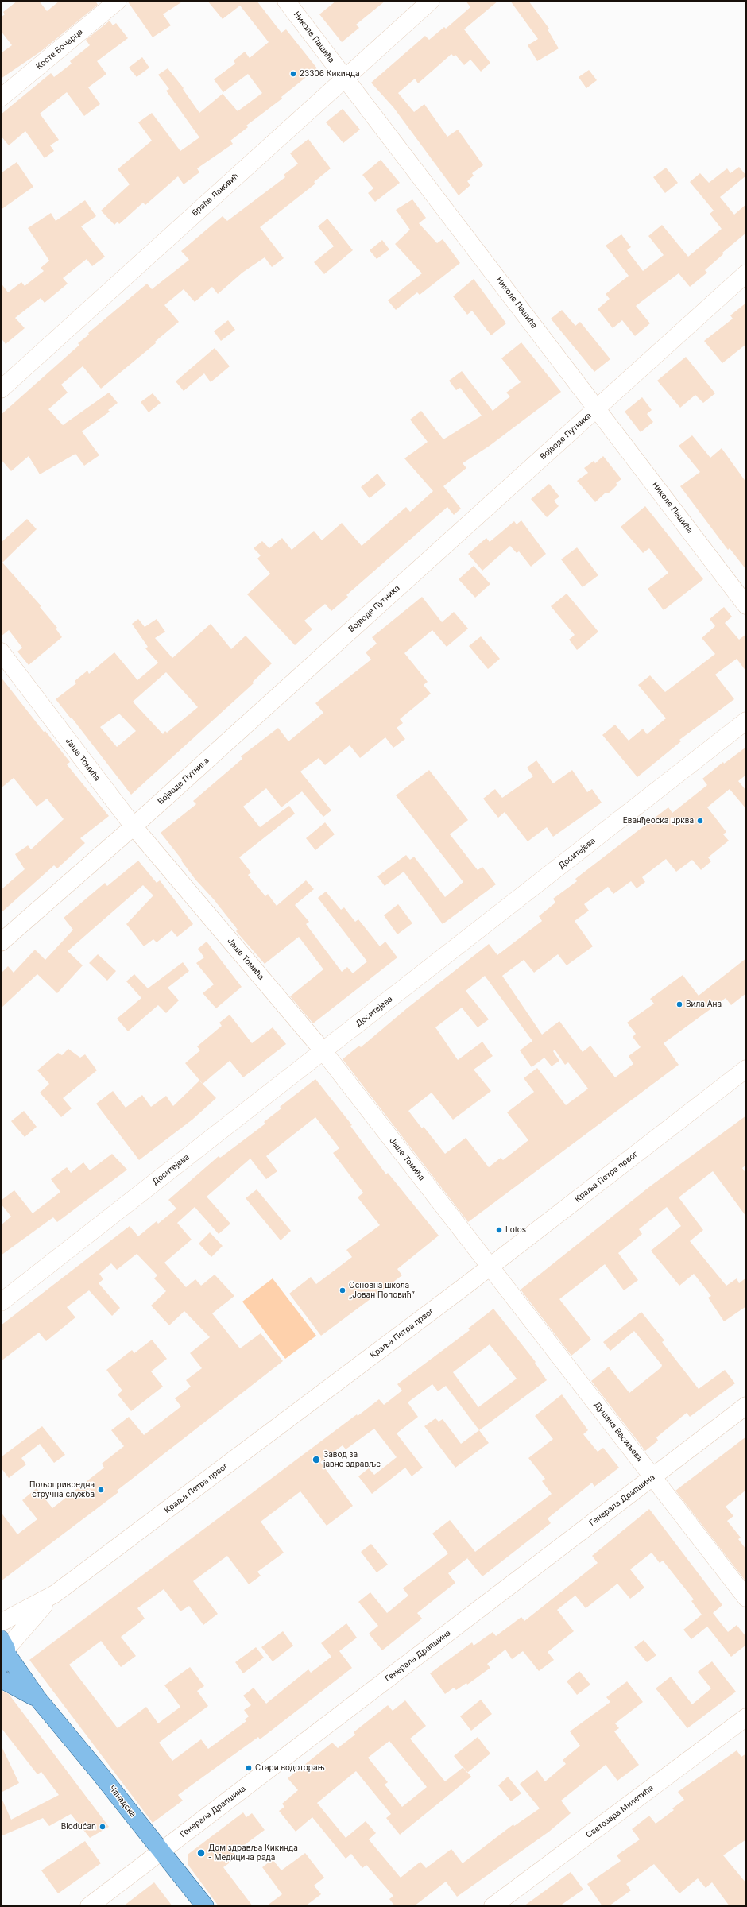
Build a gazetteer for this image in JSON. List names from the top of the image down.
{
  "streets": {
    "main road": ["Чанадска"],
    "street": [
      "Николе Пашића",
      "Косте Бочарца",
      "Браће Лаковић",
      "Војводе Путника",
      "Јаше Томића",
      "Доситејева",
      "Краља Петра првог",
      "Душана Васиљева",
      "Генерала Драпшина",
      "Светозара Милетића"
    ]
  },
  "crossings": [
    ["Николе Пашића", "Браће Лаковић"],
    ["Николе Пашића", "Војводе Путника"],
    ["Војводе Путника", "Јаше Томића"],
    ["Јаше Томића", "Доситејева"],
    ["Јаше Томића", "Краља Петра првог"],
    ["Јаше Томића", "Душана Васиљева"],
    ["Краља Петра првог", "Душана Васиљева"],
    ["Краља Петра првог", "Чанадска"],
    ["Душана Васиљева", "Генерала Драпшина"],
    ["Генерала Драпшина", "Чанадска"]
  ],
  "places": [
    "23306 Кикинда",
    "Еванђеоска црква",
    "Вила Ана",
    "Lotos",
    "Основна школа „Јован Поповић”",
    "Завод за јавно здравље",
    "Пољопривредна стручна служба",
    "Стари водоторањ",
    "Biodućan",
    "Дом здравља Кикинда - Медицина рада"
  ]
}
